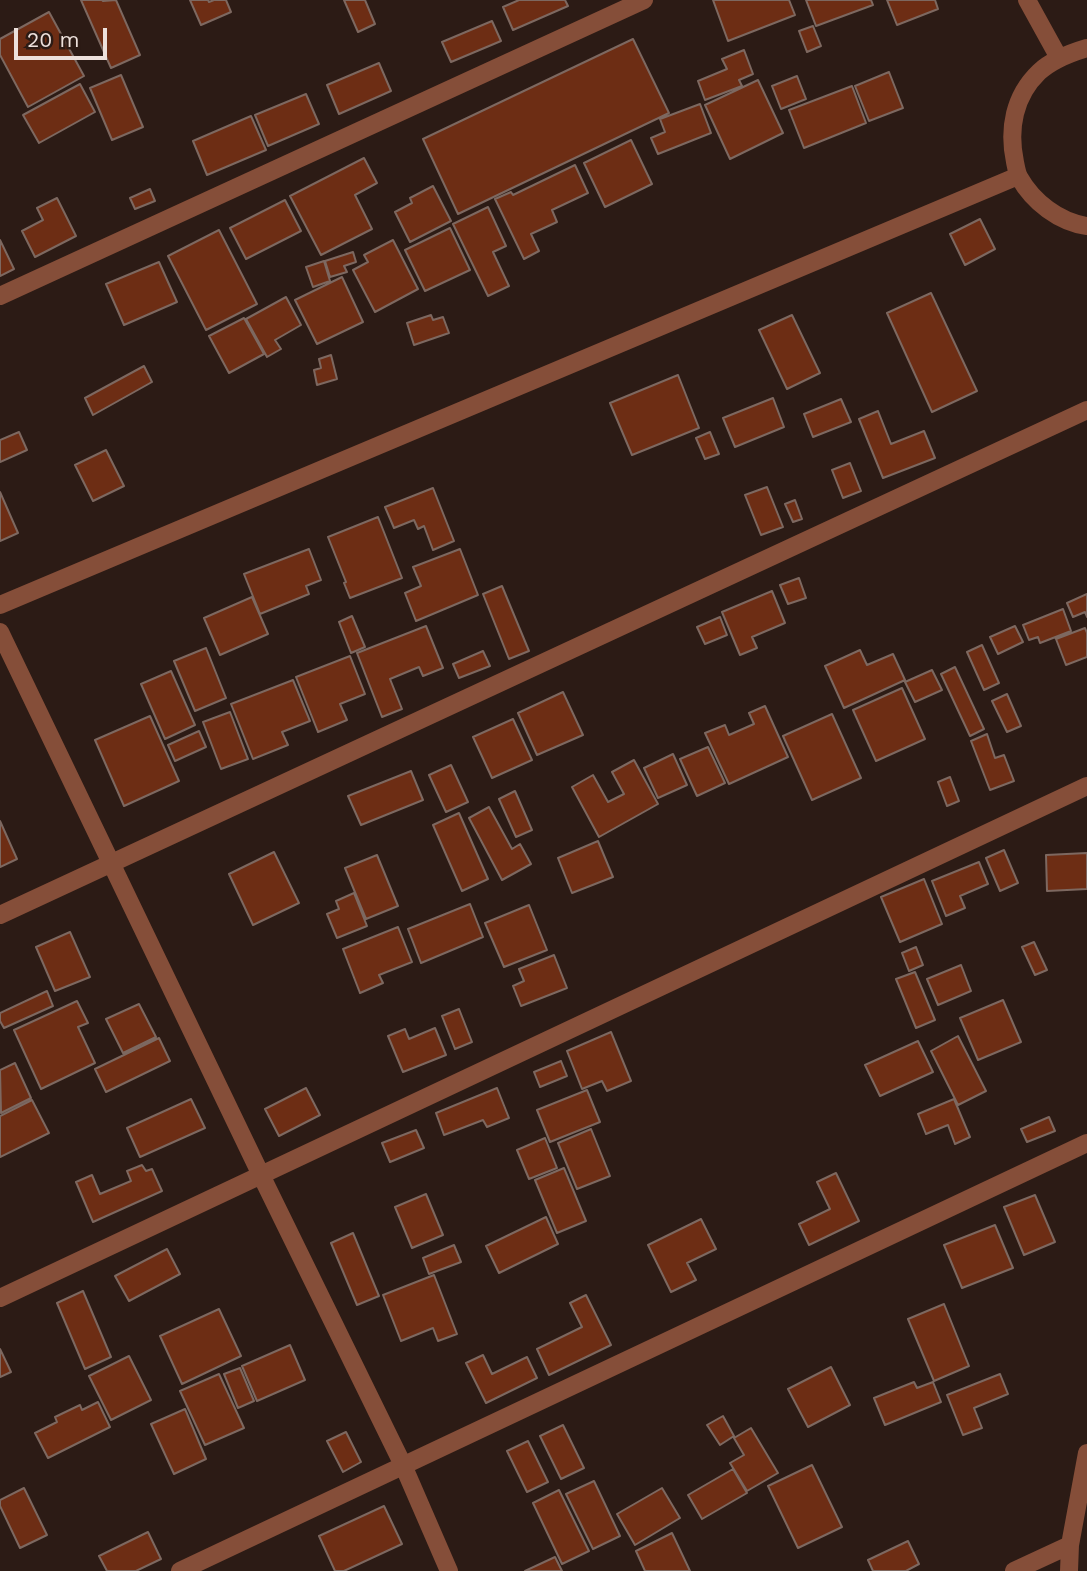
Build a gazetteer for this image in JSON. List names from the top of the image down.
{
  "scale_bar": "20 m"
}
